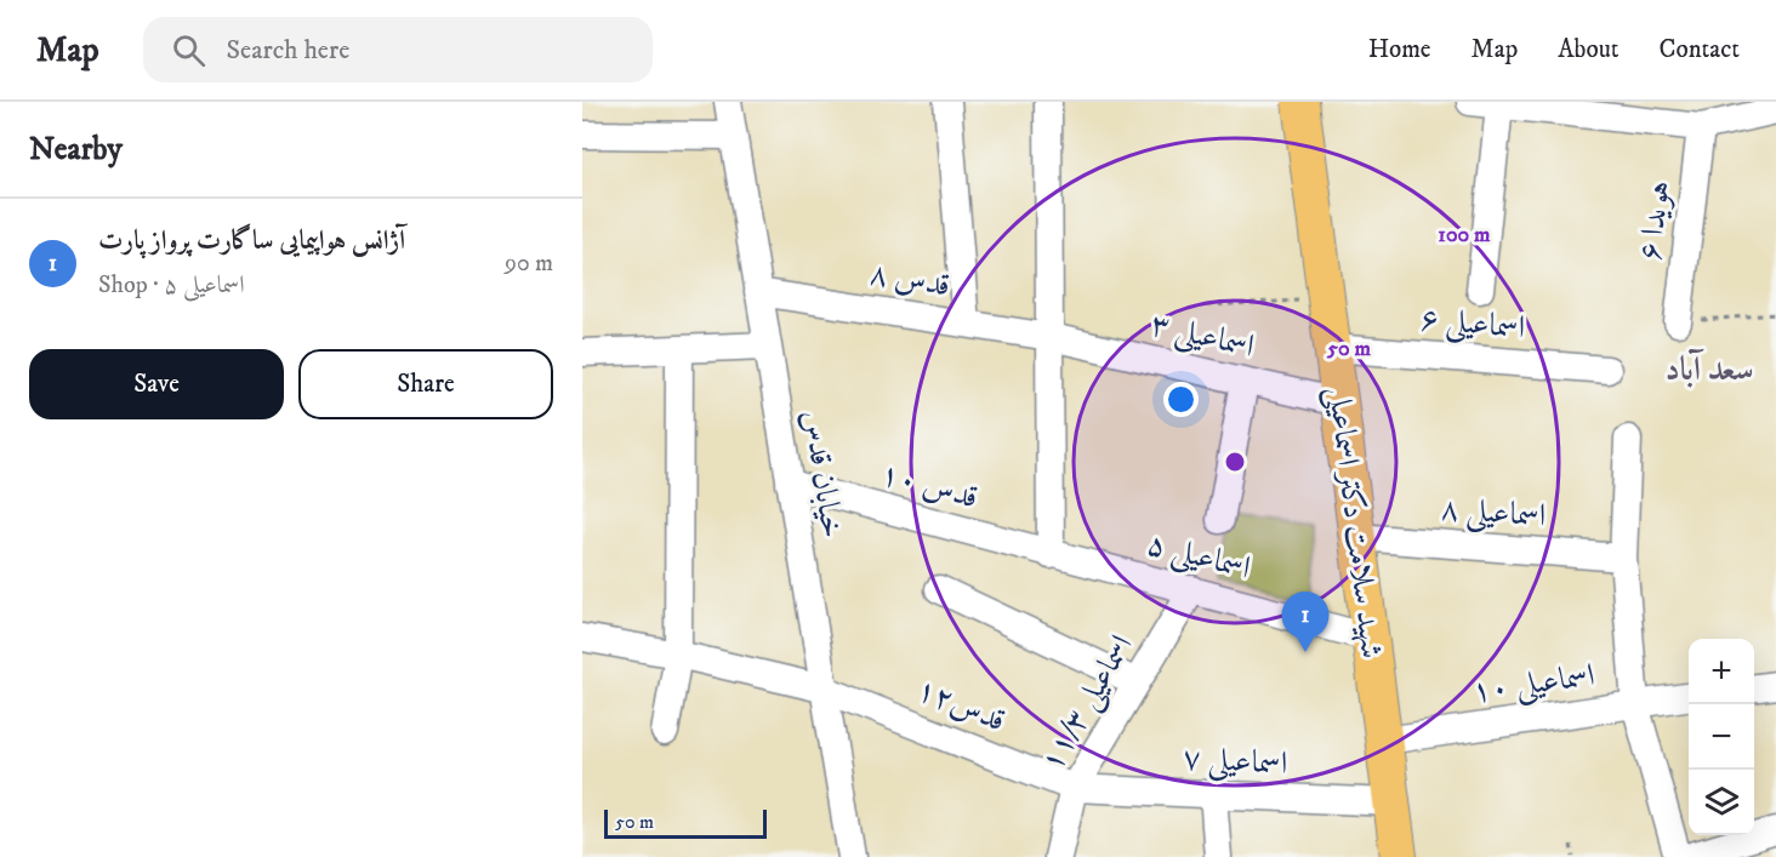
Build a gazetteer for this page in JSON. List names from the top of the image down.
{
  "streets": {
    "main road": ["شهید سلامت دکتر اسماعیلی"],
    "street": [
      "هویدا ۶",
      "قدس ۸",
      "اسماعیلی ۶",
      "اسماعیلی ۳",
      "خیابان قدس",
      "قدس ۱۰",
      "اسماعیلی ۸",
      "اسماعیلی ۵",
      "اسماعیلی ۱۰",
      "اسماعیلی ۱۱/۳",
      "قدس۱۲",
      "اسماعیلی ۷"
    ]
  },
  "crossings": [
    ["قدس ۸", "اسماعیلی ۳"],
    ["قدس ۸", "خیابان قدس"],
    ["اسماعیلی ۶", "شهید سلامت دکتر اسماعیلی"],
    ["اسماعیلی ۳", "شهید سلامت دکتر اسماعیلی"],
    ["خیابان قدس", "قدس ۱۰"],
    ["خیابان قدس", "قدس۱۲"],
    ["قدس ۱۰", "اسماعیلی ۵"],
    ["اسماعیلی ۸", "شهید سلامت دکتر اسماعیلی"],
    ["شهید سلامت دکتر اسماعیلی", "اسماعیلی ۵"],
    ["شهید سلامت دکتر اسماعیلی", "اسماعیلی ۱۰"],
    ["شهید سلامت دکتر اسماعیلی", "اسماعیلی ۷"],
    ["اسماعیلی ۵", "اسماعیلی ۱۱/۳"],
    ["اسماعیلی ۱۱/۳", "قدس۱۲"],
    ["اسماعیلی ۱۱/۳", "اسماعیلی ۷"],
    ["قدس۱۲", "اسماعیلی ۷"]
  ],
  "districts": ["سعد آباد"],
  "scale_bar": "50 m",
  "page": {
    "header": "Map",
    "search": "Search here",
    "nav": [
      "Home",
      "Map",
      "About",
      "Contact"
    ],
    "heading": "Nearby",
    "list": [
      {
        "mark": "1",
        "name": "آژانس هواپیمایی ساگارت پرواز پارت",
        "note": "Shop · اسماعیلی ۵",
        "value": "90 m"
      }
    ],
    "buttons": ["Save", "Share"],
    "pins": "1",
    "map_buttons": ["+", "−"],
    "scale": "50 m"
  },
  "rings": ["100 m", "50 m"]
}
